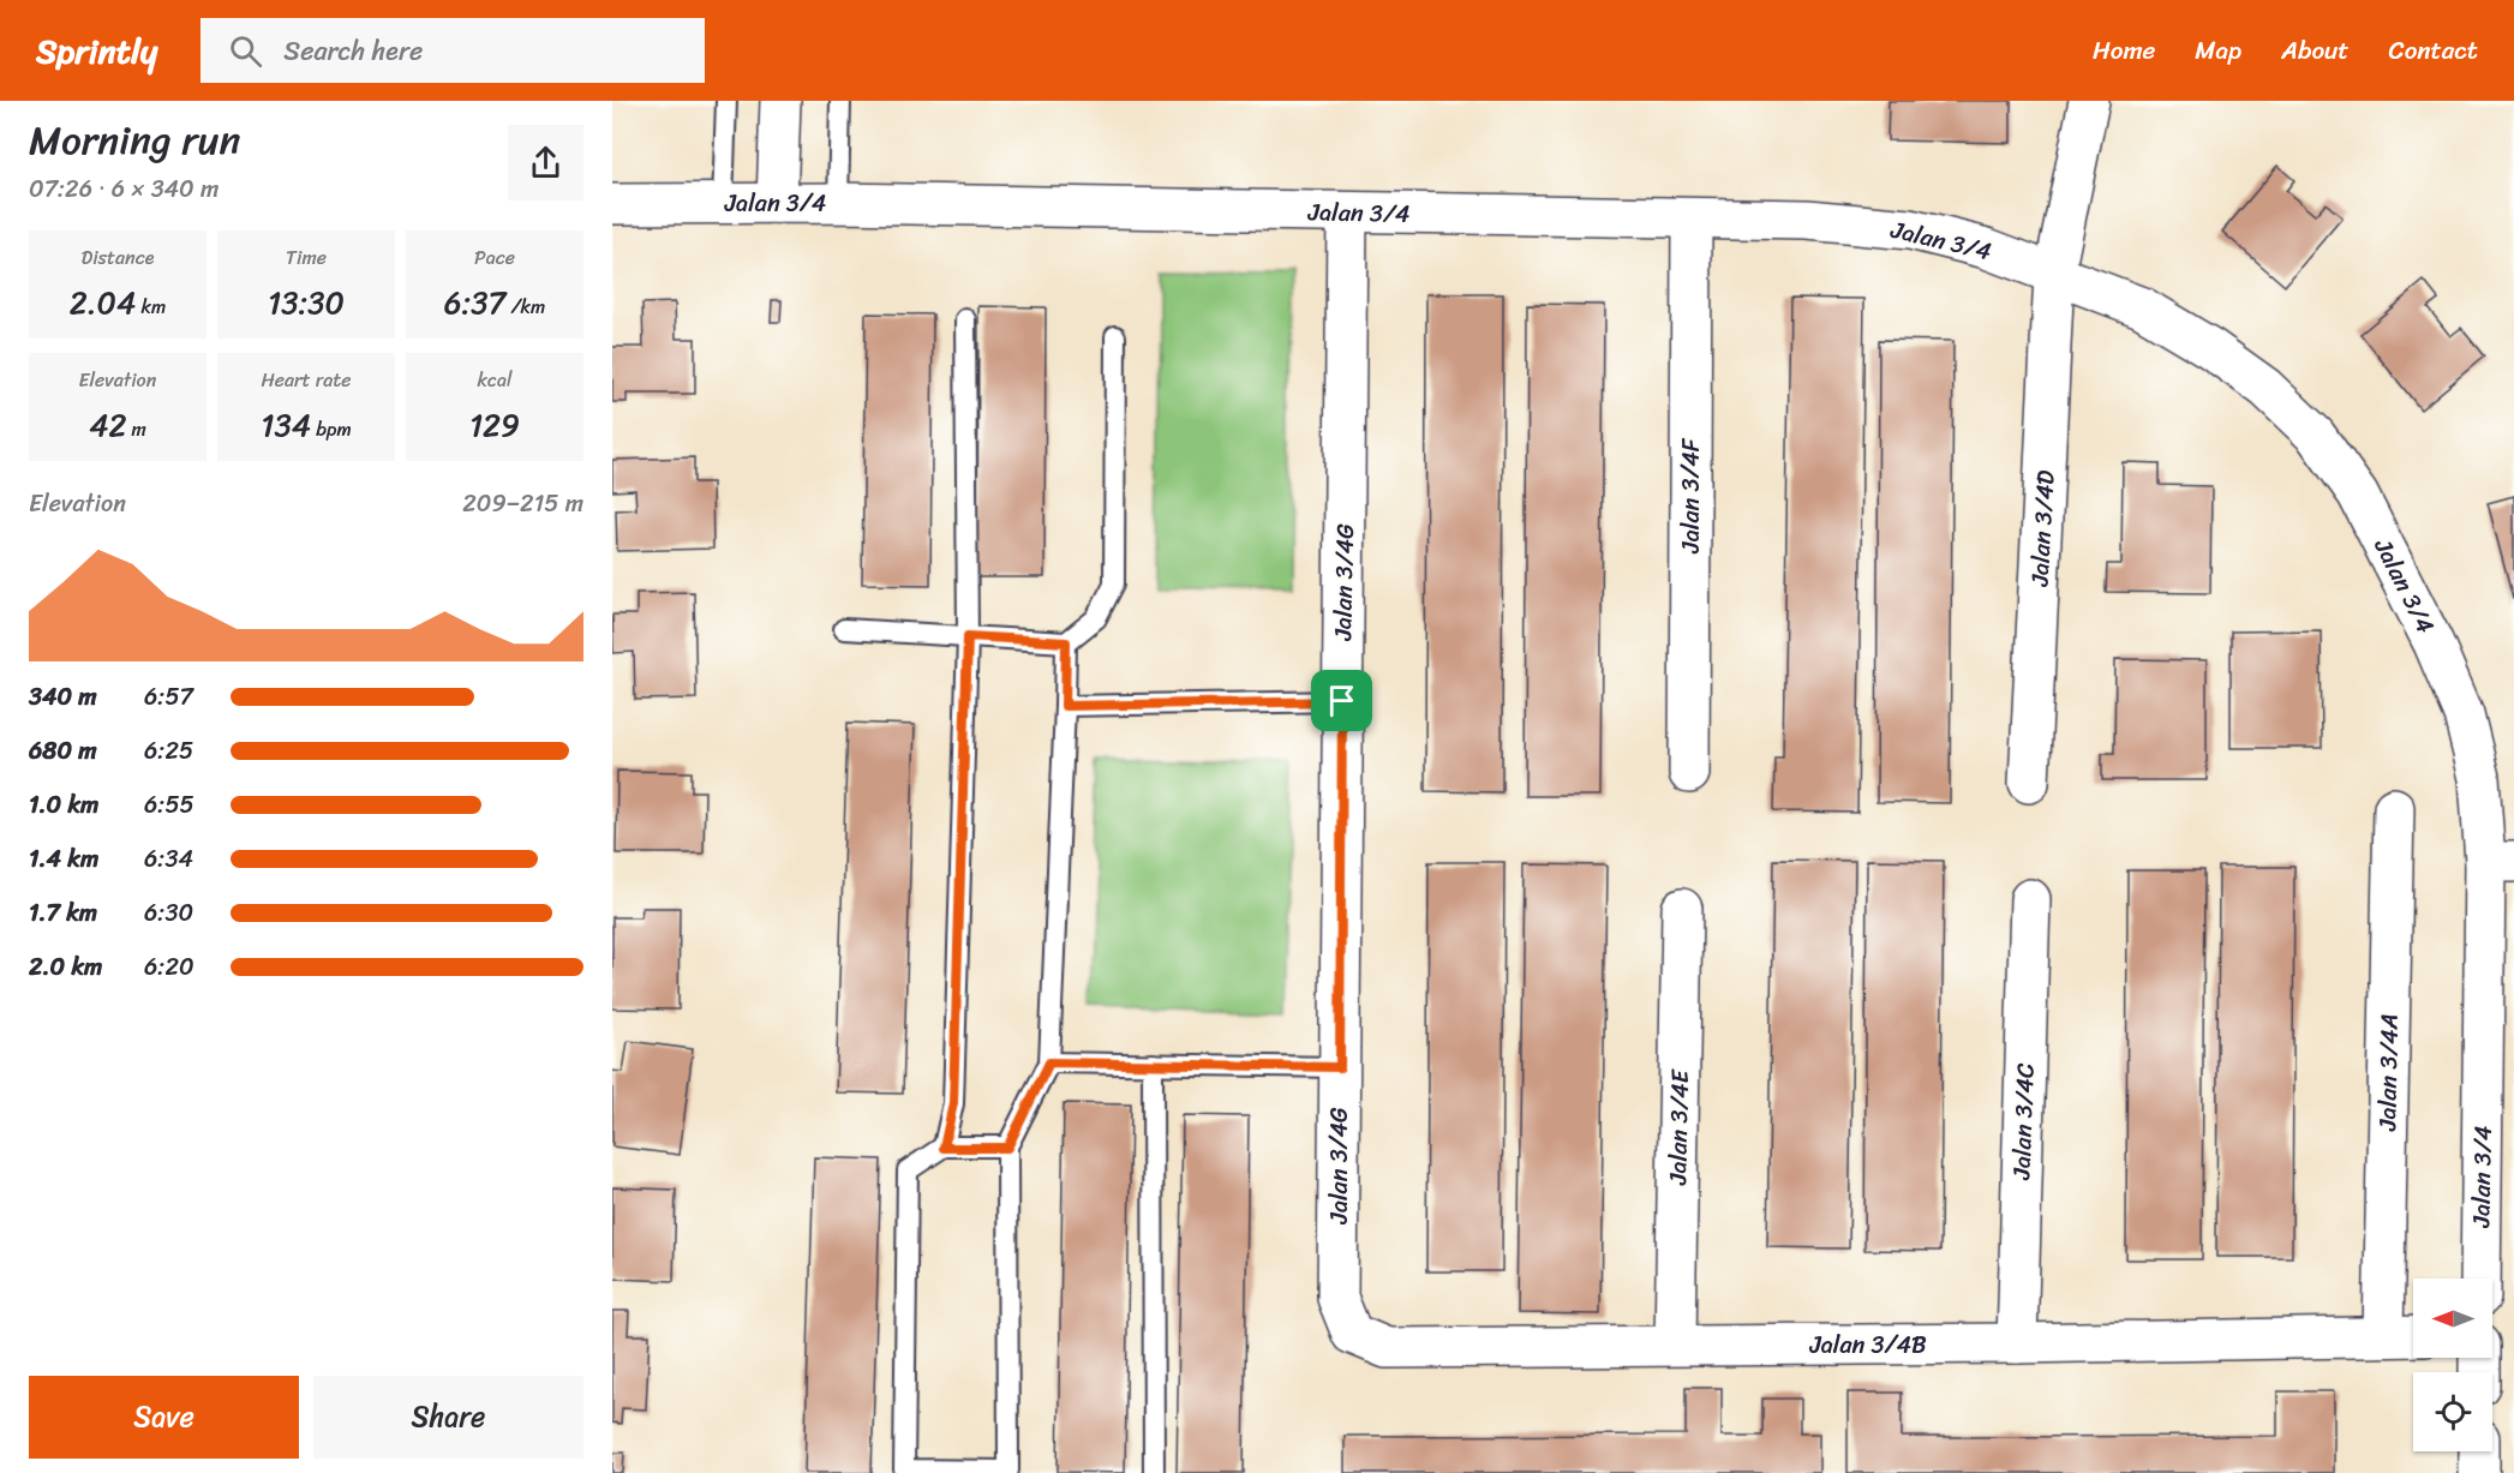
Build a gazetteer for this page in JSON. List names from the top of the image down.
{
  "streets": {
    "street": [
      "Jalan 3/4",
      "Jalan 3/4F",
      "Jalan 3/4D",
      "Jalan 3/4G",
      "Jalan 3/4A",
      "Jalan 3/4C",
      "Jalan 3/4E",
      "Jalan 3/4B"
    ]
  },
  "crossings": [
    ["Jalan 3/4", "Jalan 3/4F"],
    ["Jalan 3/4", "Jalan 3/4D"],
    ["Jalan 3/4", "Jalan 3/4G"],
    ["Jalan 3/4G", "Jalan 3/4B"],
    ["Jalan 3/4A", "Jalan 3/4B"],
    ["Jalan 3/4C", "Jalan 3/4B"],
    ["Jalan 3/4E", "Jalan 3/4B"]
  ],
  "north": "left",
  "page": {
    "header": "Sprintly",
    "search": "Search here",
    "nav": [
      "Home",
      "Map",
      "About",
      "Contact"
    ],
    "heading": ["Morning run", "07:26 · 6 × 340 m"],
    "stats": [
      ["Distance", "2.04 km"],
      ["Time", "13:30"],
      ["Pace", "6:37 /km"],
      ["Elevation", "42 m"],
      ["Heart rate", "134 bpm"],
      ["kcal", "129"]
    ],
    "chart": ["Elevation", "209–215 m"],
    "list": [
      {
        "name": "340 m",
        "note": "6:57"
      },
      {
        "name": "680 m",
        "note": "6:25"
      },
      {
        "name": "1.0 km",
        "note": "6:55"
      },
      {
        "name": "1.4 km",
        "note": "6:34"
      },
      {
        "name": "1.7 km",
        "note": "6:30"
      },
      {
        "name": "2.0 km",
        "note": "6:20"
      }
    ],
    "buttons": ["Save", "Share"]
  }
}
